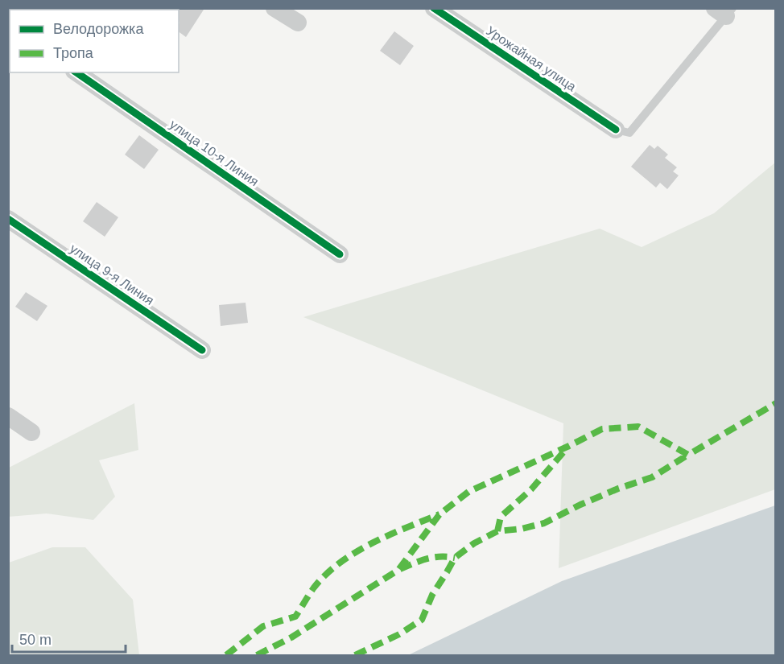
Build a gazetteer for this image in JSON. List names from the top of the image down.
{
  "streets": {
    "street": ["Урожайная улица", "улица 10-я Линия", "улица 9-я Линия"]
  },
  "legend": ["Велодорожка", "Тропа"],
  "scale_bar": "50 m"
}
